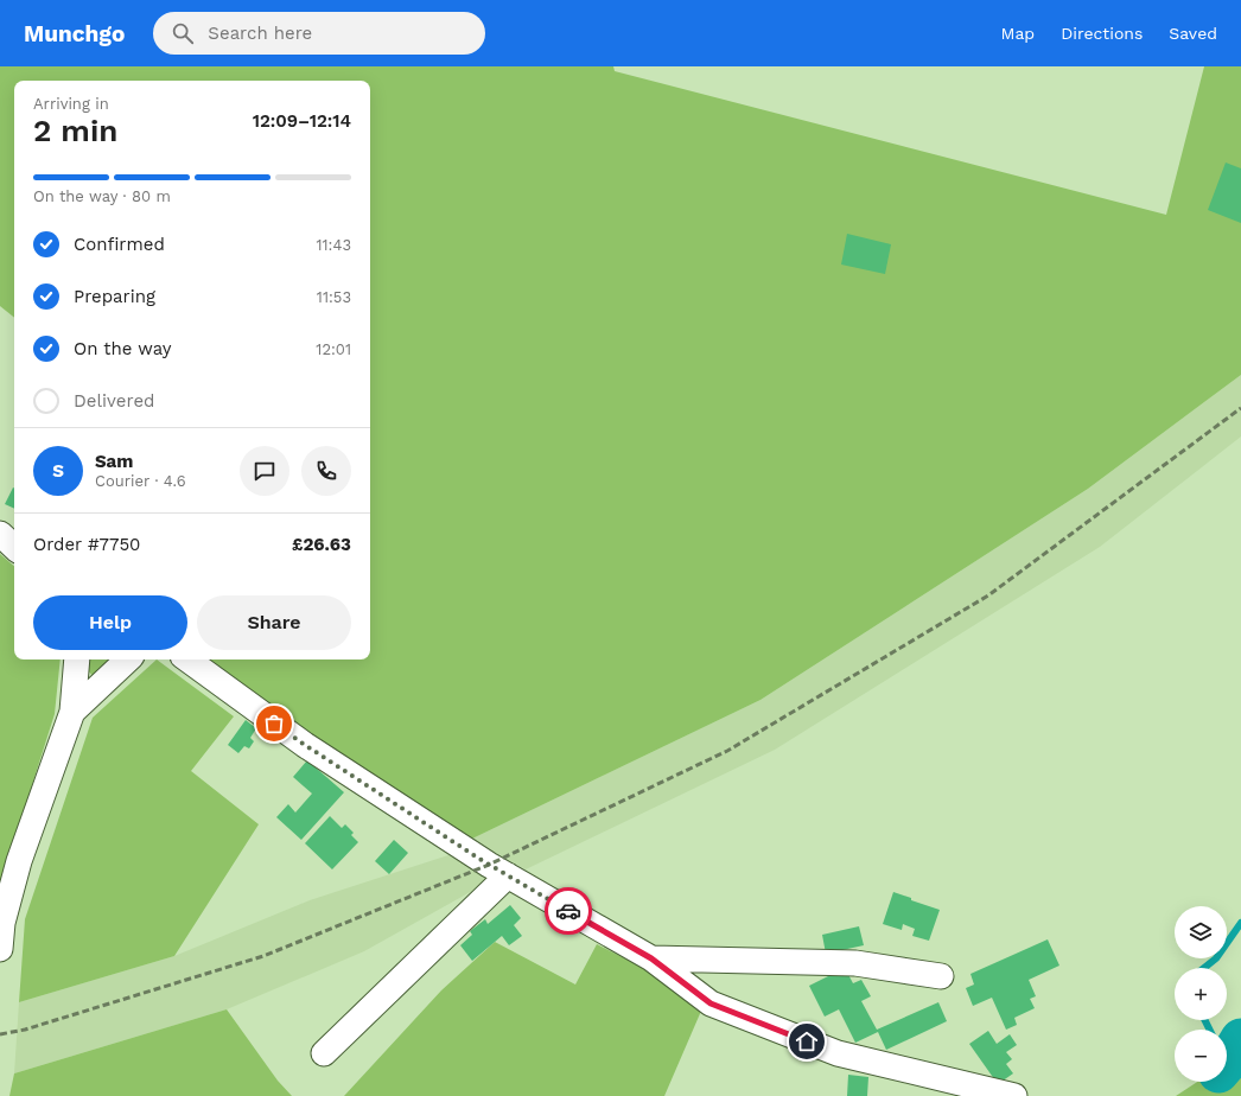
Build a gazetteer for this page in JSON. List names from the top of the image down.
{
  "page": {
    "header": "Munchgo",
    "search": "Search here",
    "nav": ["Map", "Directions", "Saved"],
    "heading": ["2 min", "Arriving in", "12:09–12:14"],
    "panel": [
      "Sam",
      "Courier · 4.6",
      "Order #7750",
      "£26.63"
    ],
    "bar": "On the way · 80 m",
    "list": [
      ["Confirmed", "11:43"],
      ["Preparing", "11:53"],
      ["On the way", "12:01"],
      "Delivered"
    ],
    "round": "S",
    "buttons": ["Help", "Share"],
    "map_buttons": ["+", "−"]
  }
}
